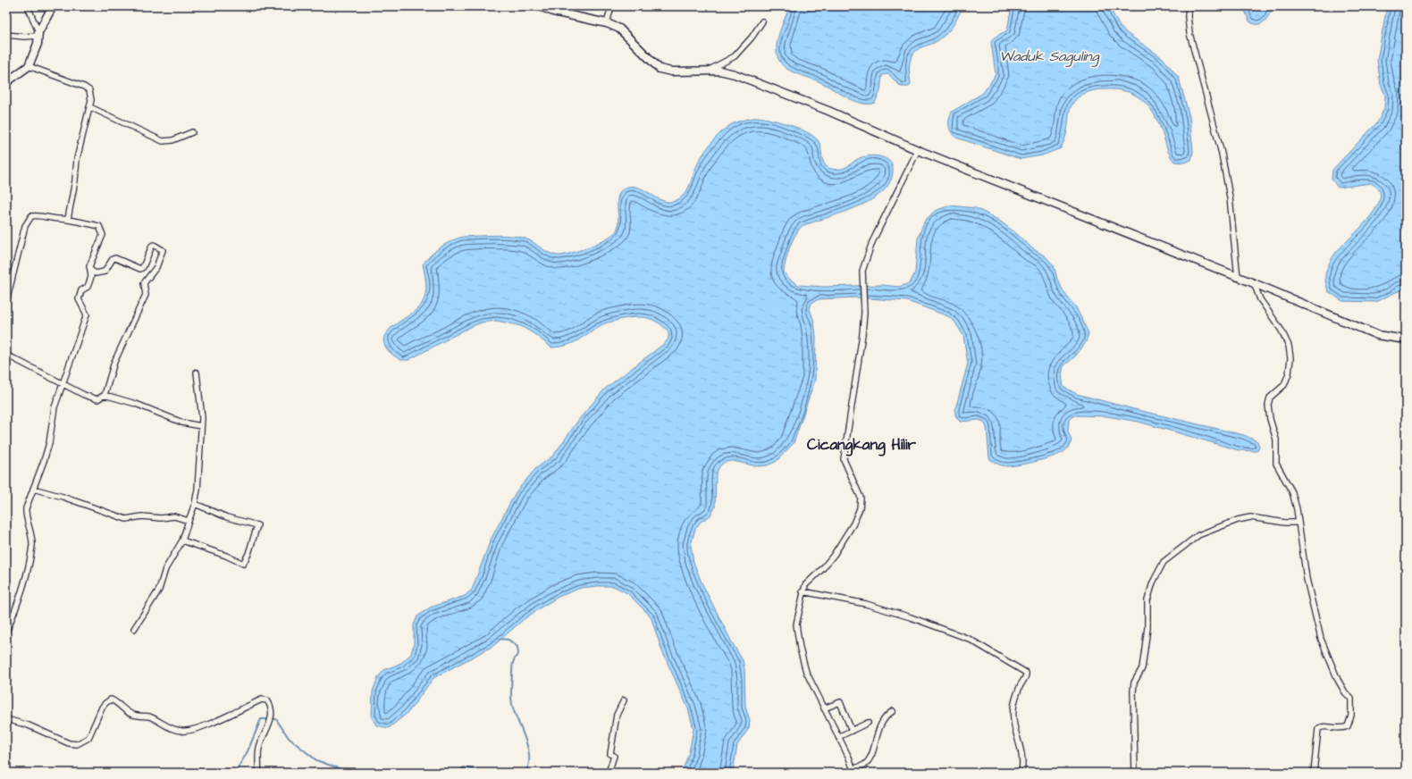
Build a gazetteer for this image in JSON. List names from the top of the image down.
{
  "districts": ["Cicangkang Hilir"],
  "water": ["Waduk Saguling"]
}
